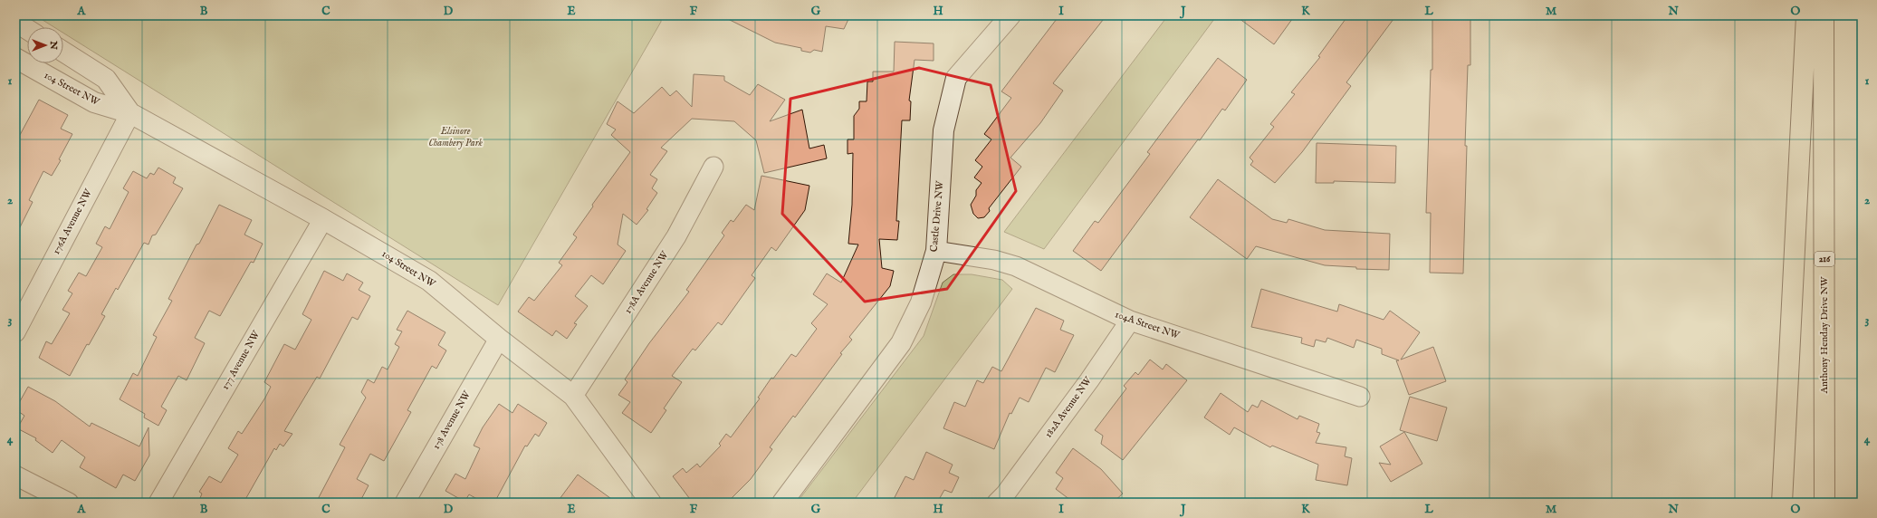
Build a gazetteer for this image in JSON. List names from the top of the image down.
{
  "streets": {
    "highway": ["216", "Anthony Henday Drive NW"],
    "street": [
      "104 Street NW",
      "Castle Drive NW",
      "176A Avenue NW",
      "178A Avenue NW",
      "104A Street NW",
      "177 Avenue NW",
      "182A Avenue NW",
      "178 Avenue NW"
    ]
  },
  "crossings": [
    ["104 Street NW", "176A Avenue NW"],
    ["104 Street NW", "178A Avenue NW"],
    ["104 Street NW", "177 Avenue NW"],
    ["104 Street NW", "178 Avenue NW"],
    ["Castle Drive NW", "104A Street NW"],
    ["104A Street NW", "182A Avenue NW"]
  ],
  "parks": ["Elsinore Chambery Park"],
  "north": "right",
  "grid": {
    "columns": [
      "A",
      "B",
      "C",
      "D",
      "E",
      "F",
      "G",
      "H",
      "I",
      "J",
      "K",
      "L",
      "M",
      "N",
      "O"
    ],
    "rows": [
      "1",
      "2",
      "3",
      "4"
    ]
  }
}
